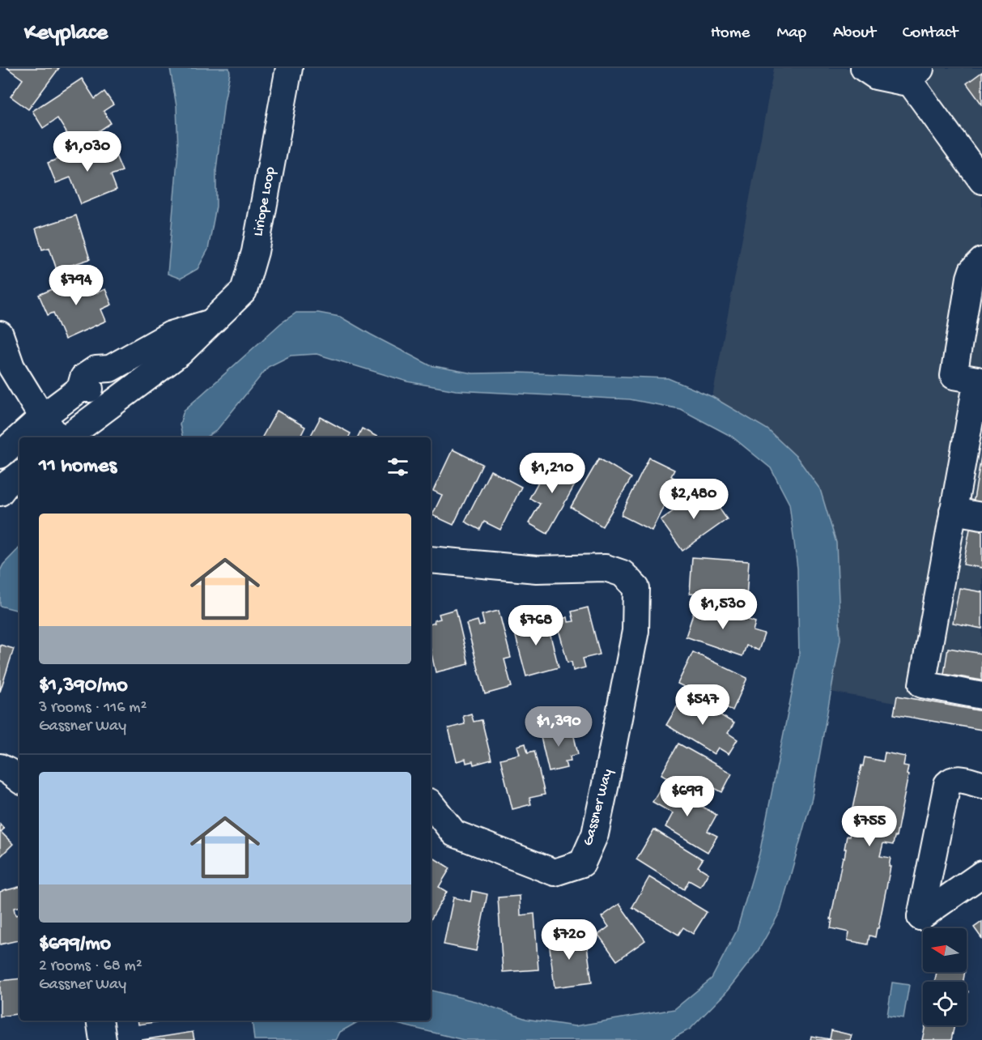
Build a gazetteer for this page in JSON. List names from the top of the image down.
{
  "streets": {
    "street": ["Liriope Loop", "Gassner Way"]
  },
  "north": "left",
  "page": {
    "header": "Keyplace",
    "nav": [
      "Home",
      "Map",
      "About",
      "Contact"
    ],
    "price": [
      "$1,030",
      "$794",
      "$1,210",
      "$2,480",
      "$1,530",
      "$768",
      "$547",
      "$1,390",
      "$699",
      "$755",
      "$720"
    ],
    "heading": "11 homes",
    "list": [
      {
        "name": "$1,390/mo",
        "note": "3 rooms · 116 m² · Gassner Way"
      },
      {
        "name": "$699/mo",
        "note": "2 rooms · 68 m² · Gassner Way"
      }
    ]
  }
}
